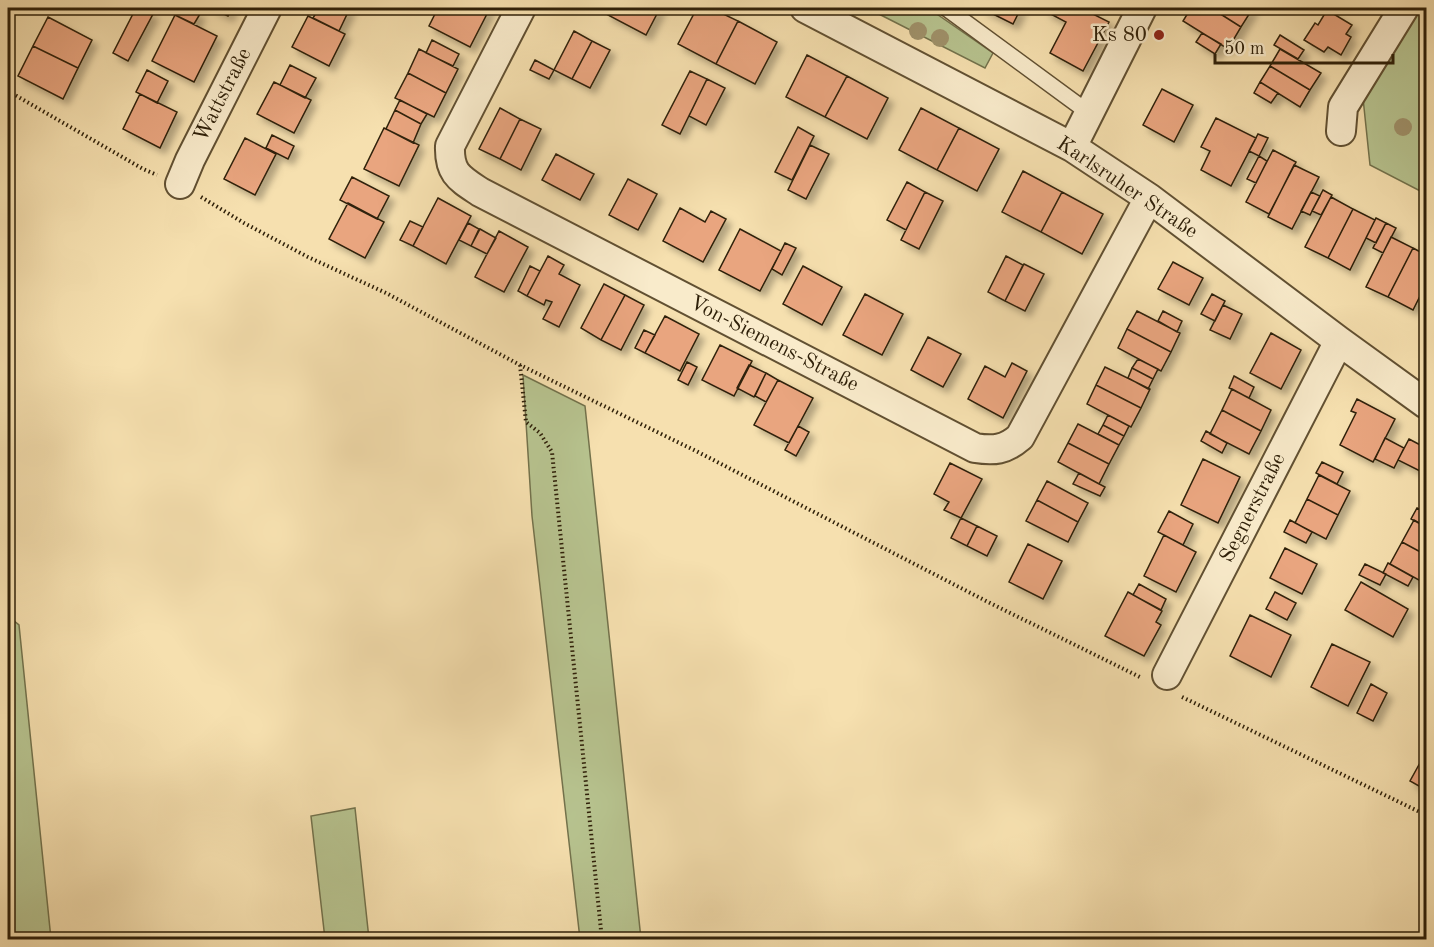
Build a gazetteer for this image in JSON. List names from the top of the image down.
{
  "streets": {
    "street": [
      "Wattstraße",
      "Karlsruher Straße",
      "Von-Siemens-Straße",
      "Segnerstraße"
    ]
  },
  "crossings": [
    ["Karlsruher Straße", "Von-Siemens-Straße"],
    ["Karlsruher Straße", "Segnerstraße"]
  ],
  "places": ["Ks 80"],
  "scale_bar": "50 m"
}
